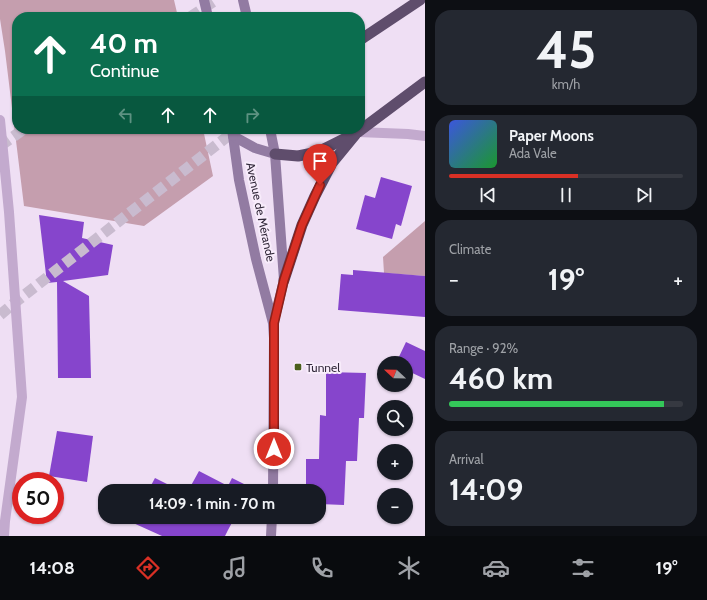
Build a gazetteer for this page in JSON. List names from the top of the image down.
{
  "streets": {
    "main road": ["Avenue de Mérande"]
  },
  "places": {
    "transit": ["Tunnel"]
  },
  "north": "left",
  "page": {
    "tile": [
      ["45", "km/h"],
      "Climate",
      ["Range · 92%", "460 km"],
      ["Arrival", "14:09"]
    ],
    "turn": ["40 m", "Continue"],
    "song": ["Paper Moons", "Ada Vale"],
    "heat": ["−", "19°", "+"],
    "map_buttons": ["+", "−"],
    "limit": "50",
    "trip": "14:09 · 1 min · 70 m",
    "tabs": ["14:08", "19°"]
  }
}
